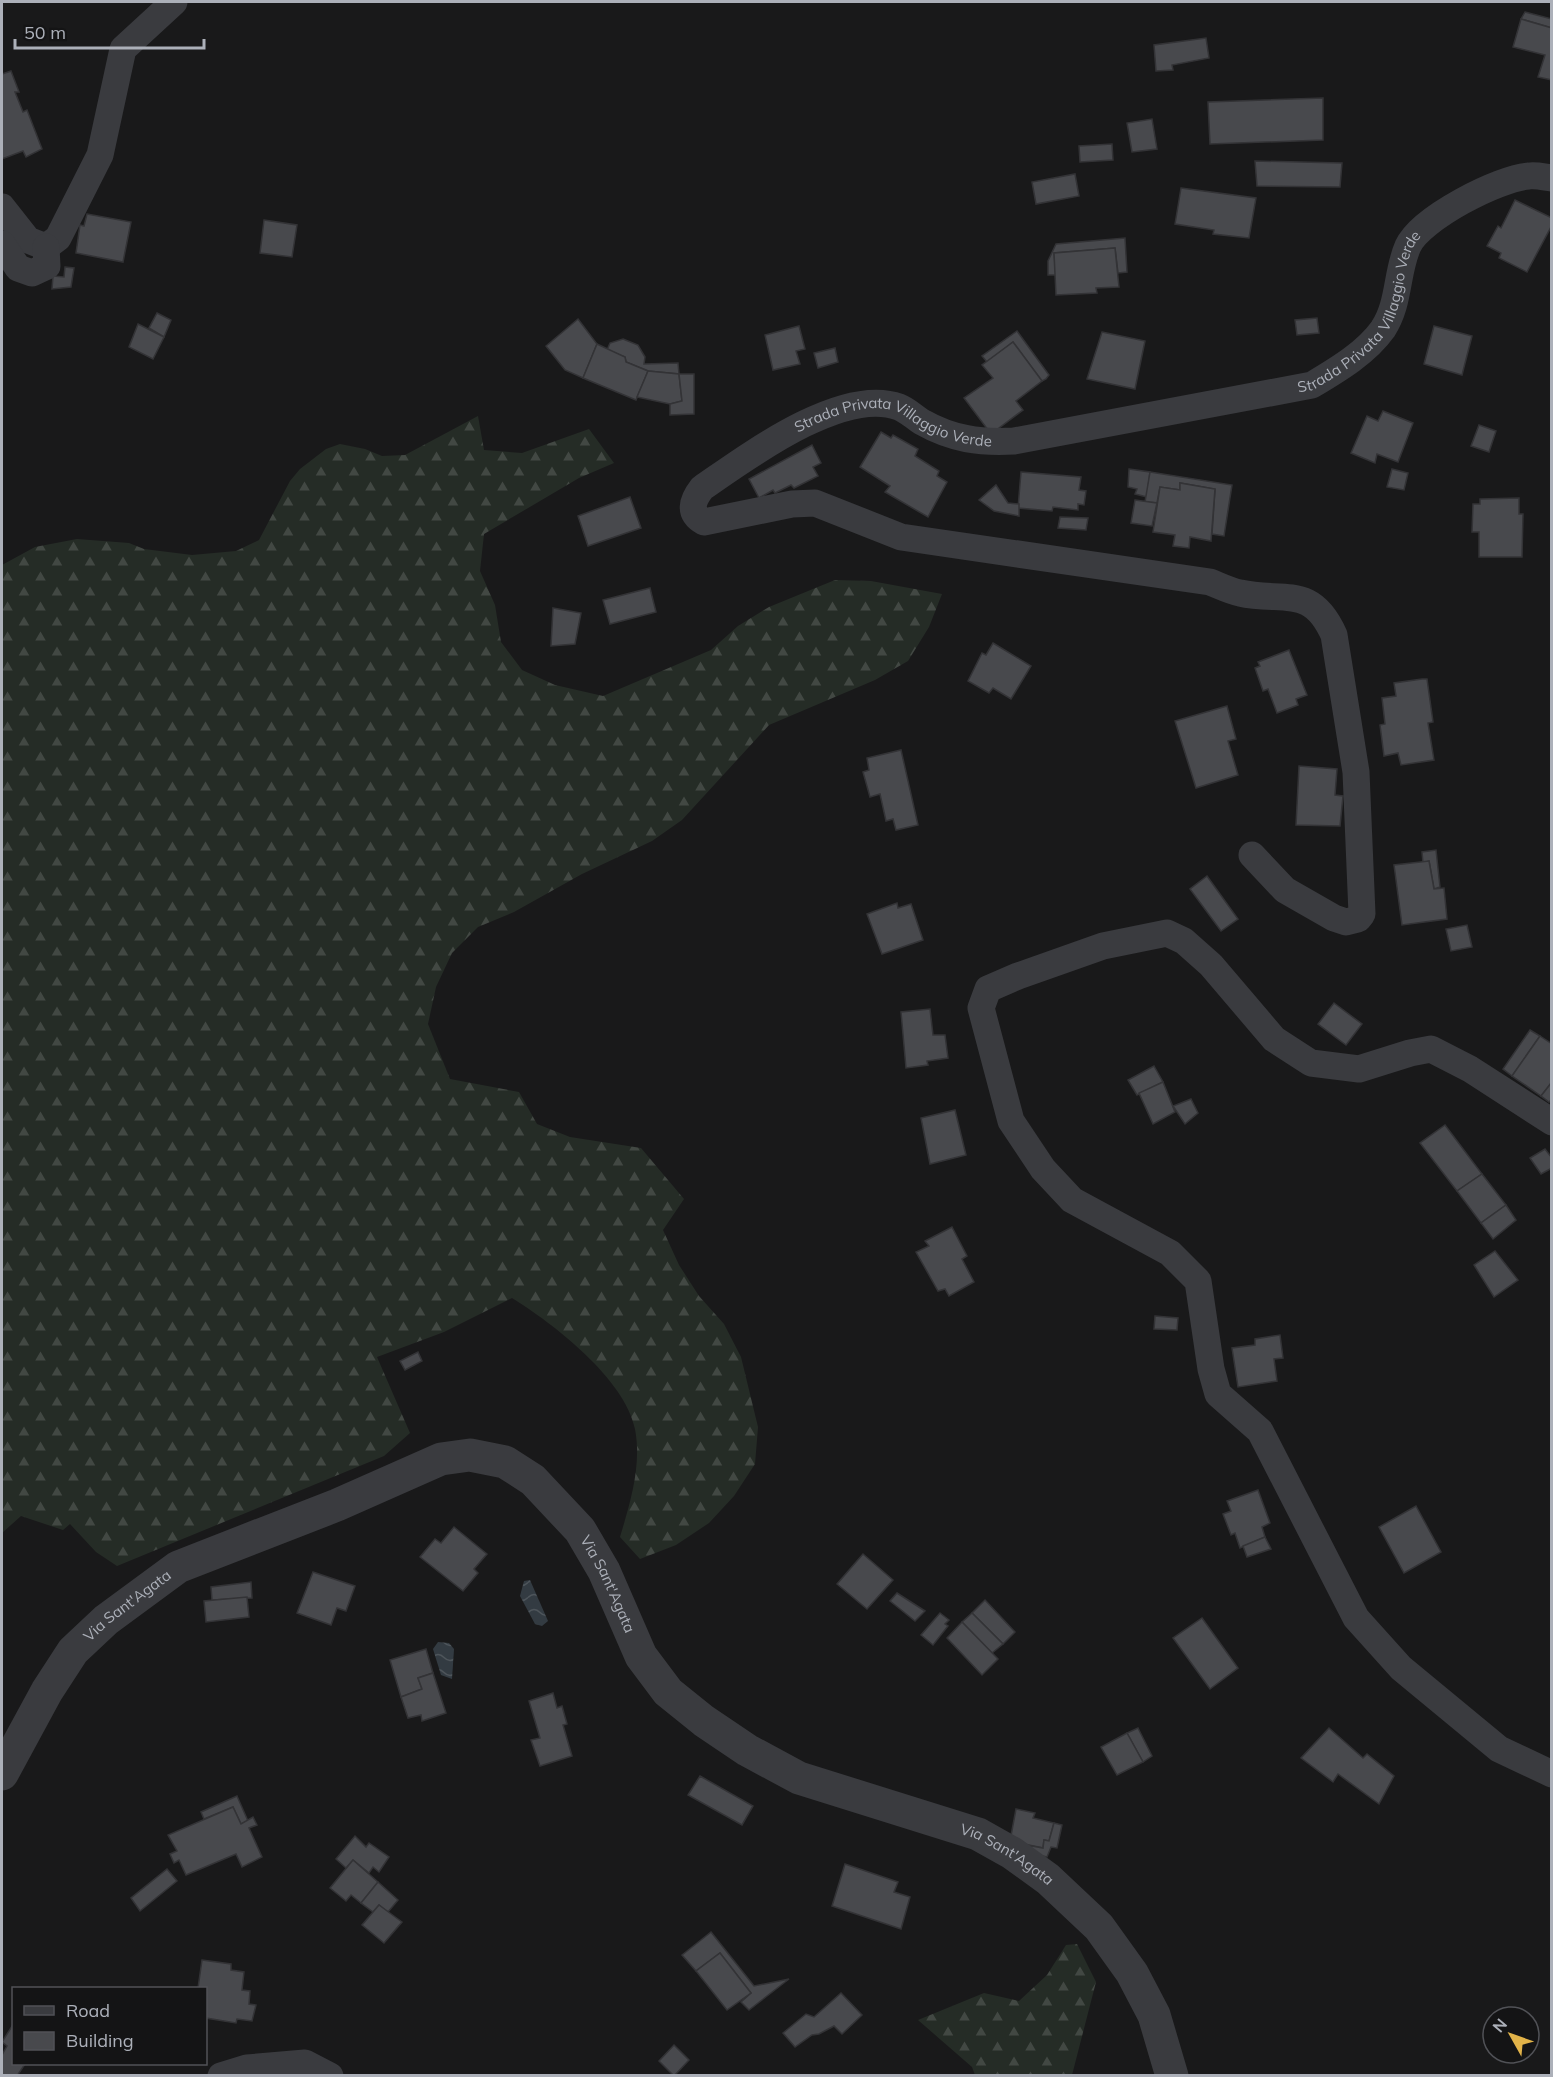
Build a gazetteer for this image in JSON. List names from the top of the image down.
{
  "streets": {
    "street": ["Strada Privata Villaggio Verde", "Via Sant'Agata"]
  },
  "legend": ["Road", "Building"],
  "scale_bar": "50 m",
  "north": "top left"
}
